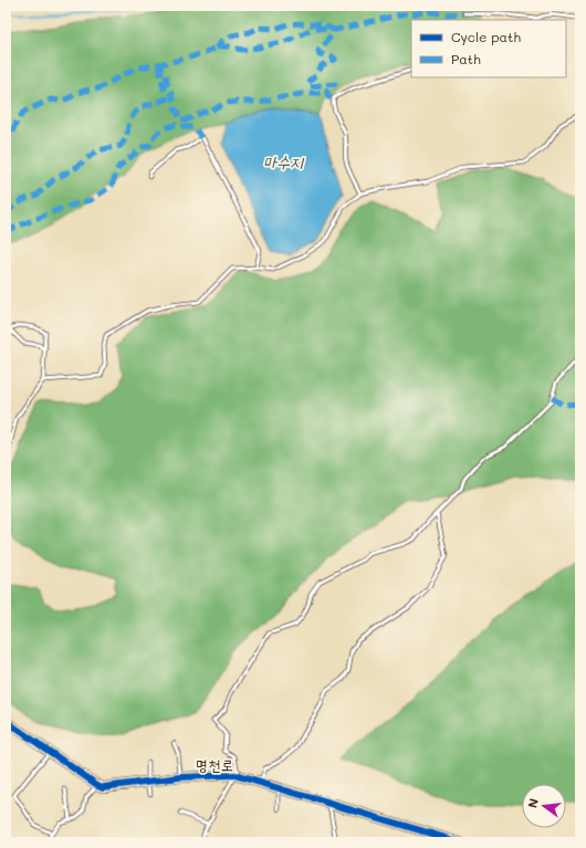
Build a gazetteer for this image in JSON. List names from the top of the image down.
{
  "streets": {
    "street": ["명천로"]
  },
  "water": ["마수지"],
  "legend": ["Cycle path", "Path"],
  "north": "left"
}
